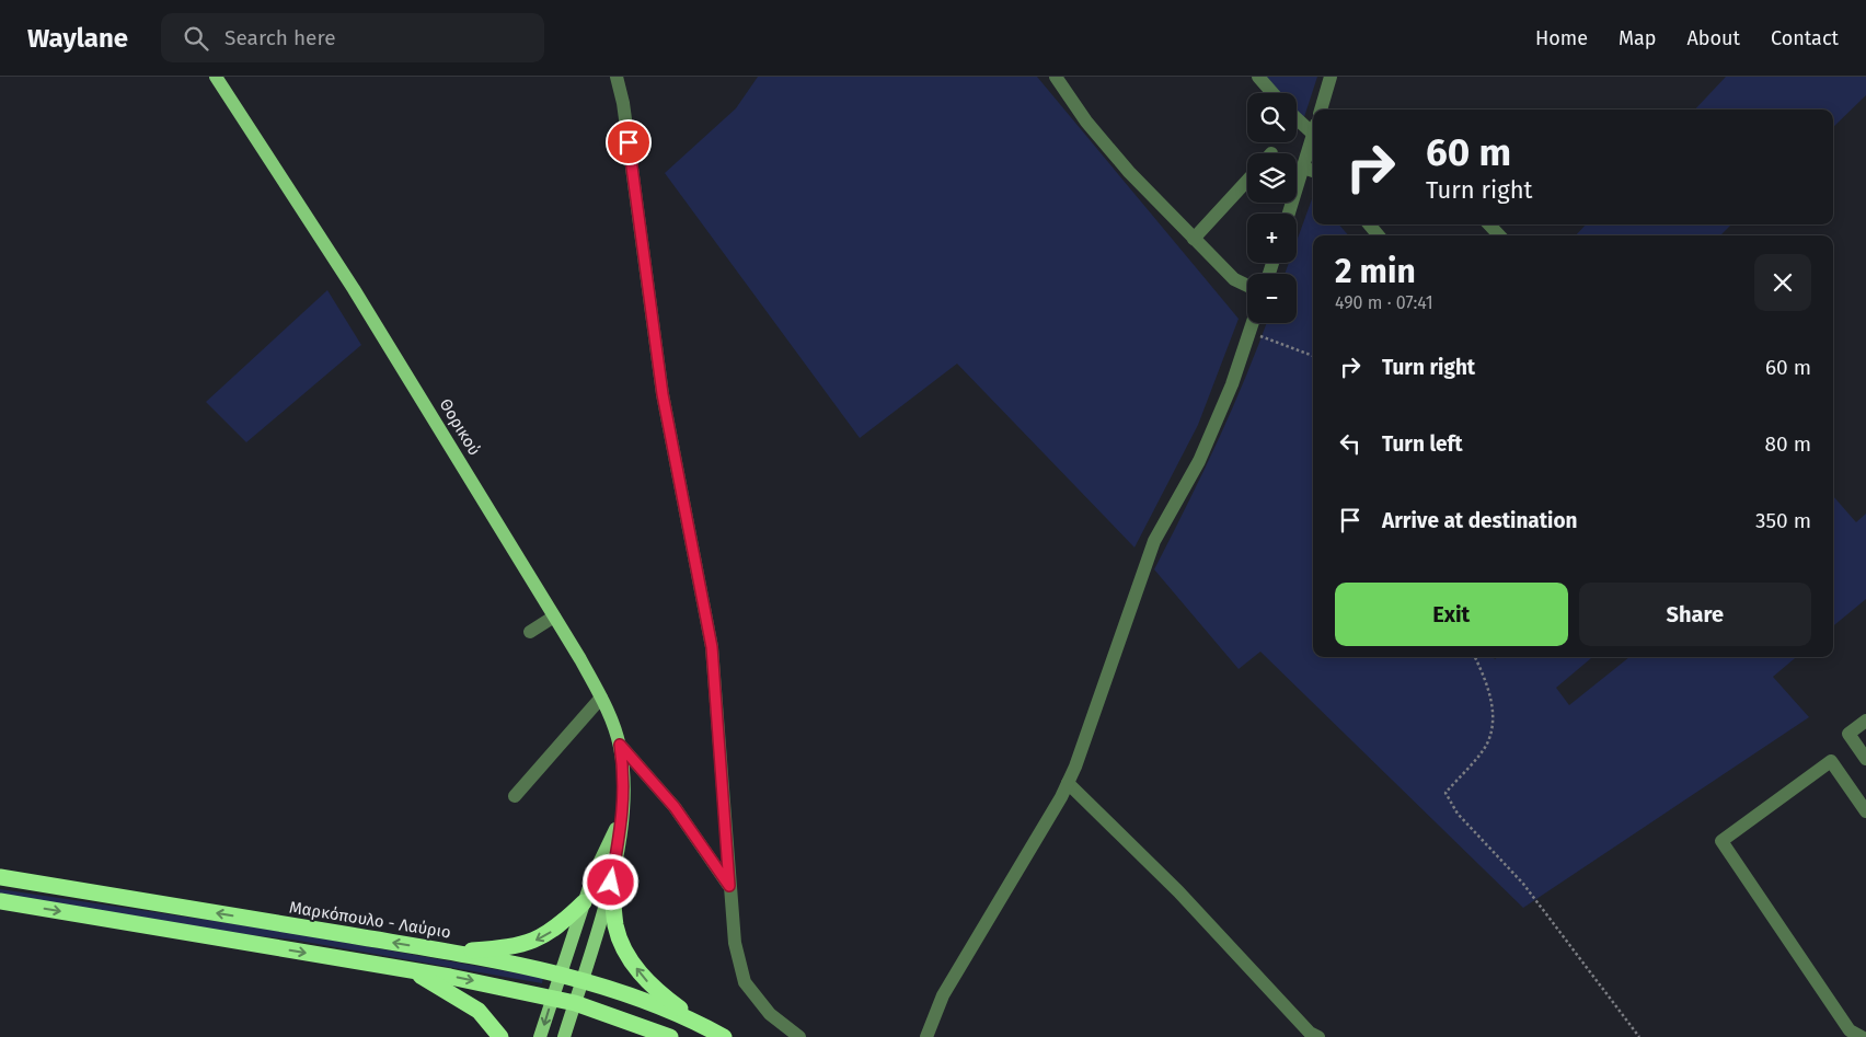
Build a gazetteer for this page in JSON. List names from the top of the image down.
{
  "streets": {
    "highway": ["Μαρκόπουλο - Λαύριο"],
    "main road": ["Θορικού"]
  },
  "crossings": [
    ["Θορικού", "Μαρκόπουλο - Λαύριο"]
  ],
  "page": {
    "header": "Waylane",
    "search": "Search here",
    "nav": [
      "Home",
      "Map",
      "About",
      "Contact"
    ],
    "map_buttons": ["+", "−"],
    "turn": ["60 m", "Turn right"],
    "heading": ["2 min", "490 m · 07:41"],
    "list": [
      {
        "name": "Turn right",
        "value": "60 m"
      },
      {
        "name": "Turn left",
        "value": "80 m"
      },
      {
        "name": "Arrive at destination",
        "value": "350 m"
      }
    ],
    "buttons": ["Exit", "Share"]
  }
}
